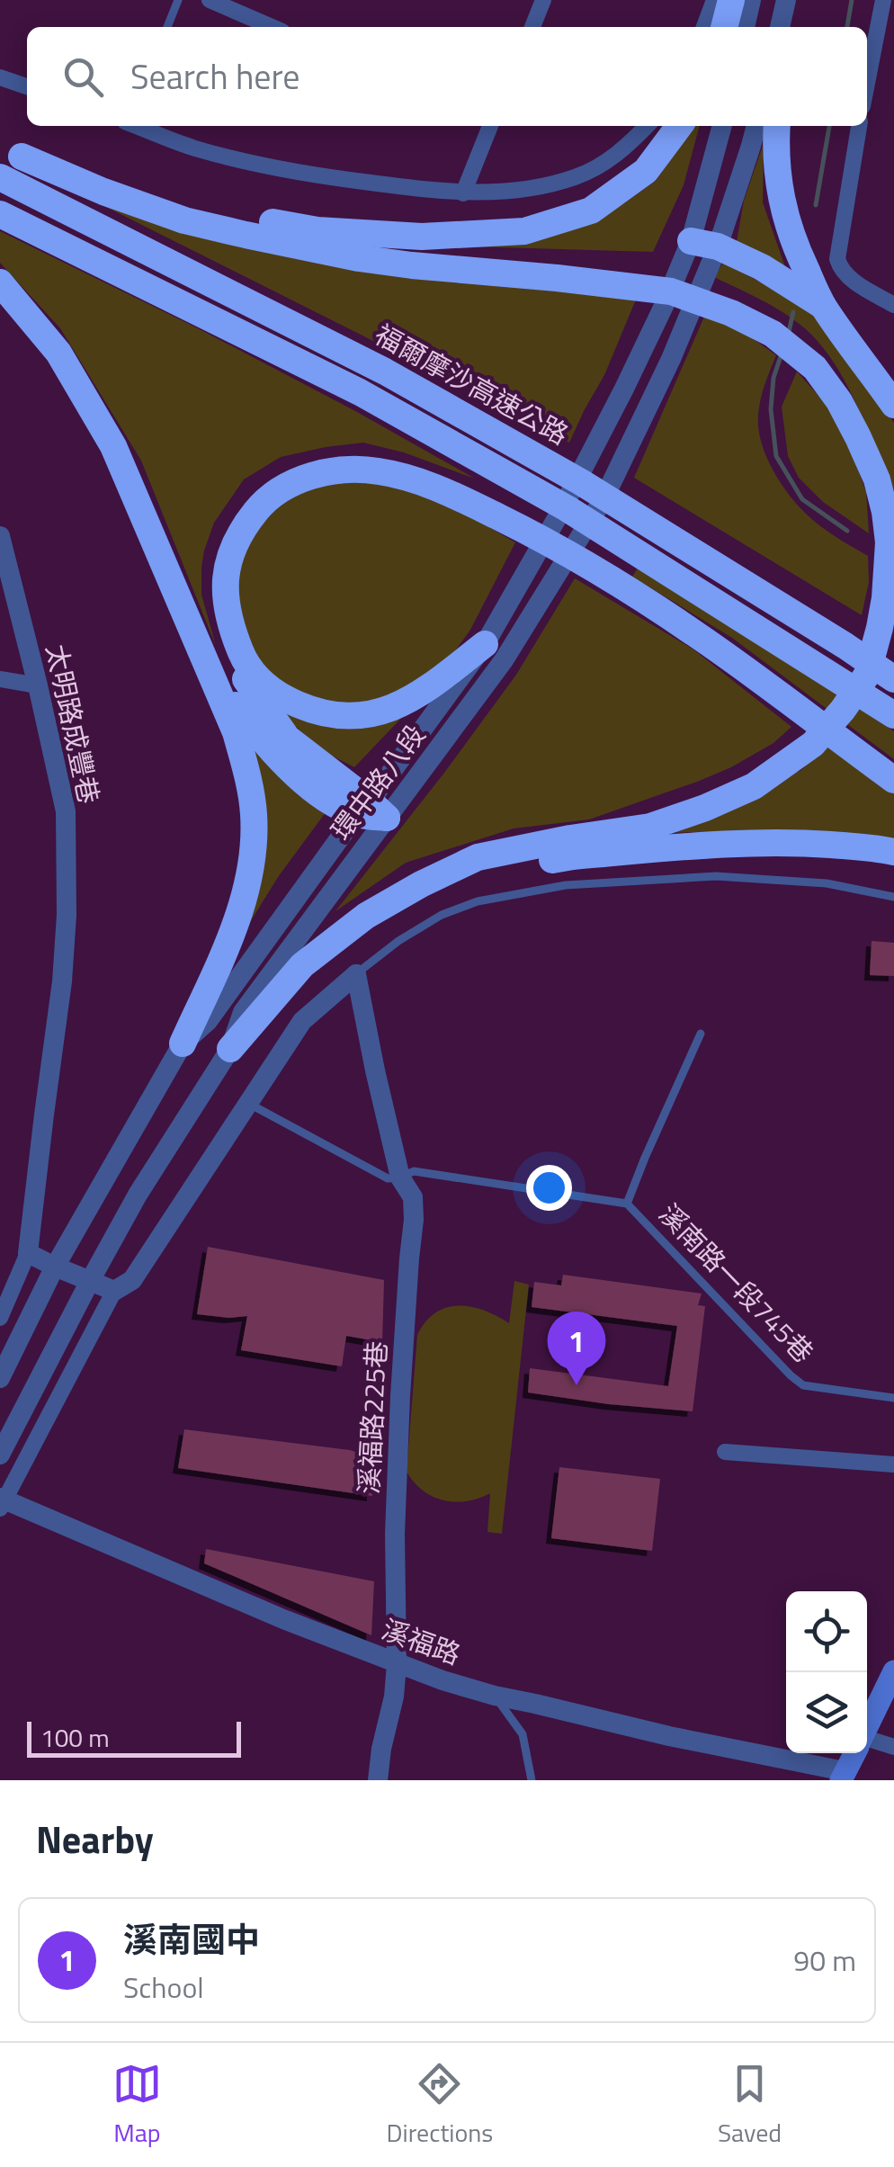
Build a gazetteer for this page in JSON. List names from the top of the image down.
{
  "streets": {
    "highway": ["福爾摩沙高速公路"],
    "street": [
      "太明路成豐巷",
      "環中路八段",
      "溪福路225巷",
      "溪福路"
    ],
    "lane": ["溪南路一段745巷"]
  },
  "crossings": [
    ["溪南路一段745巷", "溪福路225巷"],
    ["溪福路225巷", "溪福路"]
  ],
  "scale_bar": "100 m",
  "page": {
    "search": "Search here",
    "pins": "1",
    "scale": "100 m",
    "heading": "Nearby",
    "list": [
      {
        "mark": "1",
        "name": "溪南國中",
        "note": "School",
        "value": "90 m"
      }
    ],
    "nav": ["Map", "Directions", "Saved"]
  }
}
